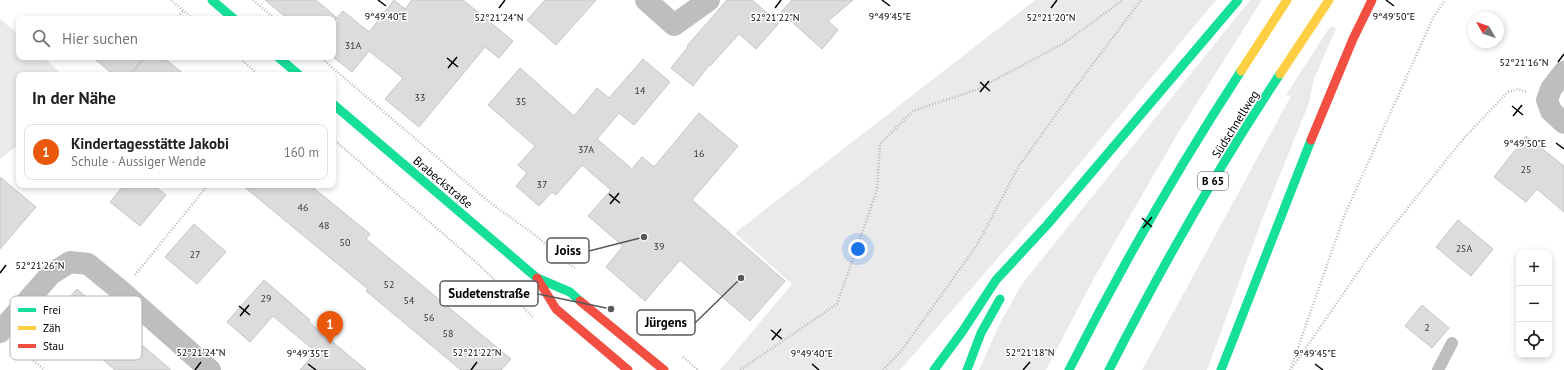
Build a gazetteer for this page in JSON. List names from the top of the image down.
{
  "streets": {
    "main road": ["Südschnellweg", "B 65", "Brabeckstraße"]
  },
  "places": ["Joiss", "Jürgens", "Sudetenstraße"],
  "house_numbers": [
    "31A",
    "14",
    "33",
    "35",
    "37A",
    "16",
    "25",
    "37",
    "46",
    "48",
    "50",
    "39",
    "25A",
    "27",
    "52",
    "29",
    "54",
    "56",
    "2",
    "58"
  ],
  "legend": ["Frei", "Zäh", "Stau"],
  "north": "top left",
  "page": {
    "search": "Hier suchen",
    "heading": "In der Nähe",
    "list": [
      {
        "mark": "1",
        "name": "Kindertagesstätte Jakobi",
        "note": "Schule · Aussiger Wende",
        "value": "160 m"
      }
    ],
    "map_buttons": ["+", "−"],
    "pins": "1"
  },
  "coordinates": [
    "9°49'40\"E",
    "9°49'45\"E",
    "9°49'50\"E",
    "52°21'24\"N",
    "52°21'22\"N",
    "52°21'20\"N",
    "52°21'16\"N",
    "52°21'26\"N",
    "52°21'18\"N",
    "9°49'35\"E"
  ]
}
